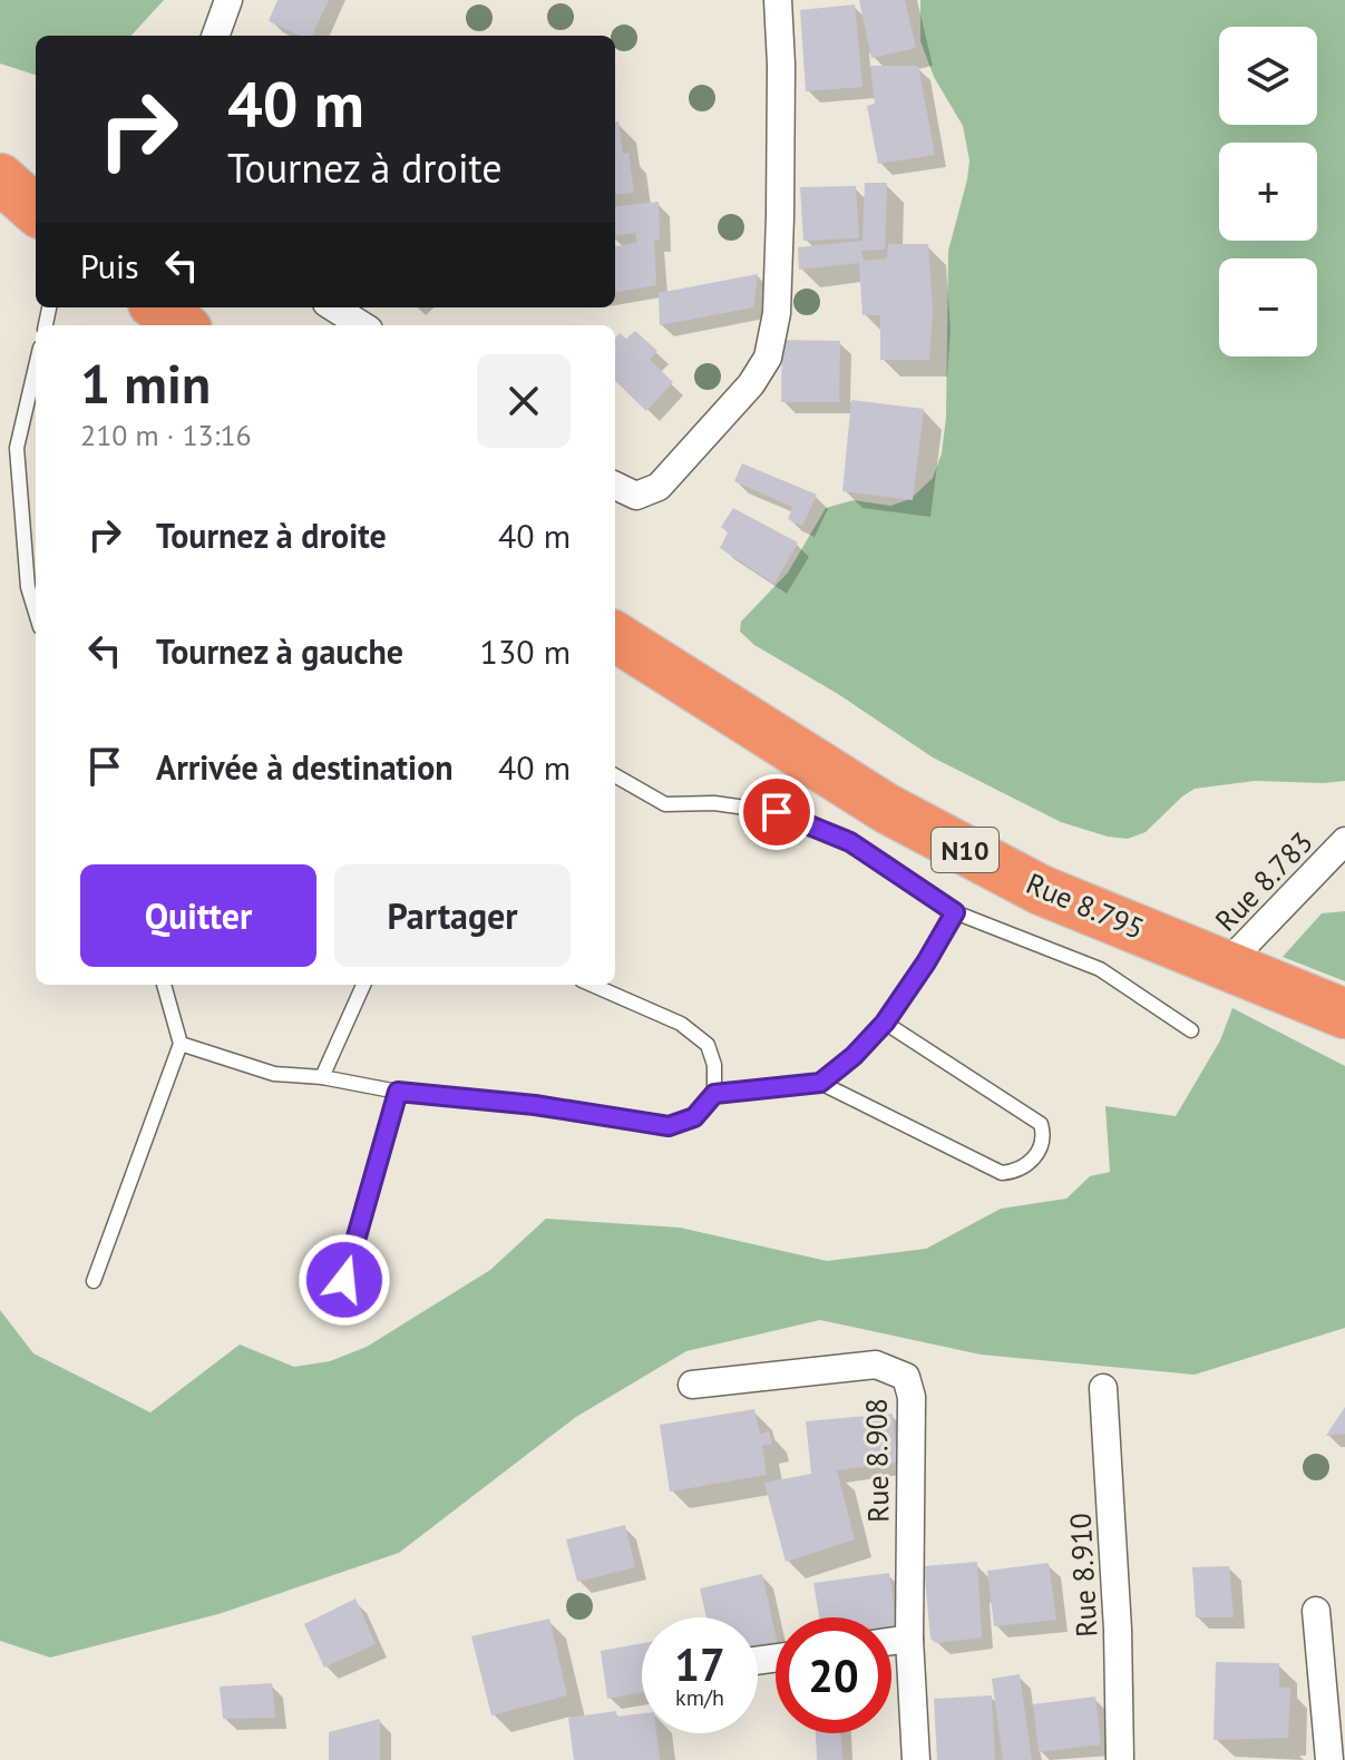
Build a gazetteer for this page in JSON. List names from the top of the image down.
{
  "streets": {
    "highway": ["N10", "Rue 8.795"],
    "street": ["Rue 8.783", "Rue 8.908", "Rue 8.910"]
  },
  "crossings": [
    ["Rue 8.783", "Rue 8.795"]
  ],
  "page": {
    "map_buttons": ["+", "−"],
    "turn": ["40 m", "Tournez à droite"],
    "then": "Puis",
    "heading": ["1 min", "210 m · 13:16"],
    "list": [
      {
        "name": "Tournez à droite",
        "value": "40 m"
      },
      {
        "name": "Tournez à gauche",
        "value": "130 m"
      },
      {
        "name": "Arrivée à destination",
        "value": "40 m"
      }
    ],
    "buttons": ["Quitter", "Partager"],
    "speed": "17 km/h",
    "limit": "20"
  }
}
